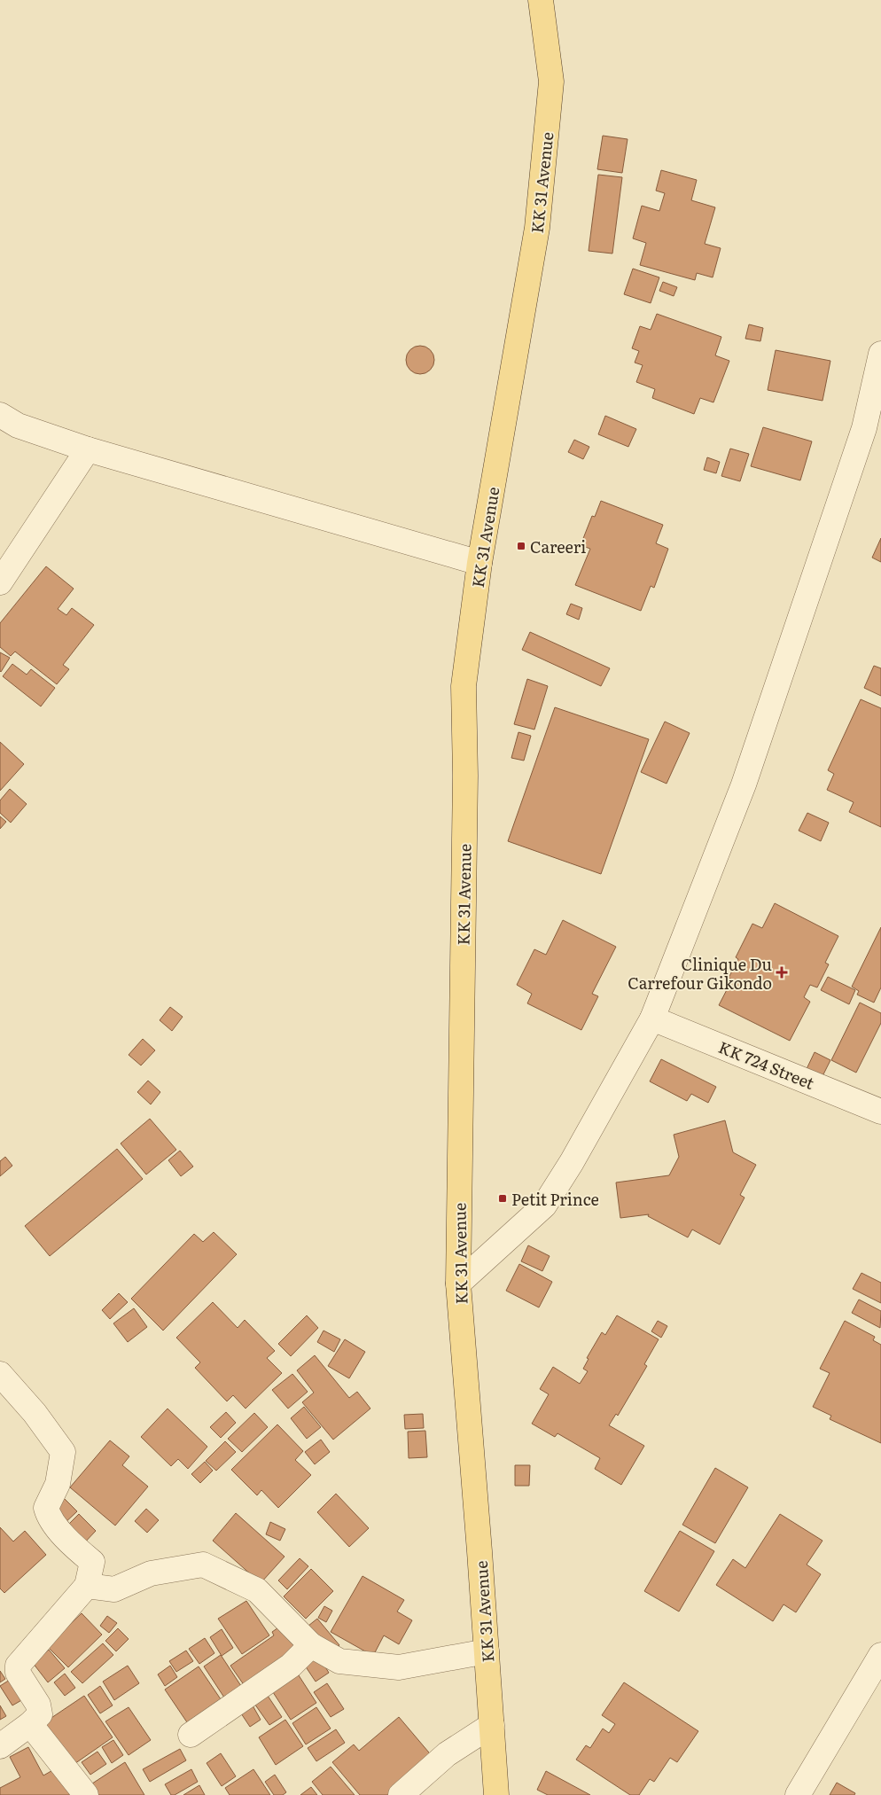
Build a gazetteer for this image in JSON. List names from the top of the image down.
{
  "streets": {
    "main road": ["KK 31 Avenue"],
    "street": ["KK 724 Street"]
  },
  "places": {
    "transit": ["Careeri", "Petit Prince"],
    "health": ["Clinique Du Carrefour Gikondo"]
  }
}
